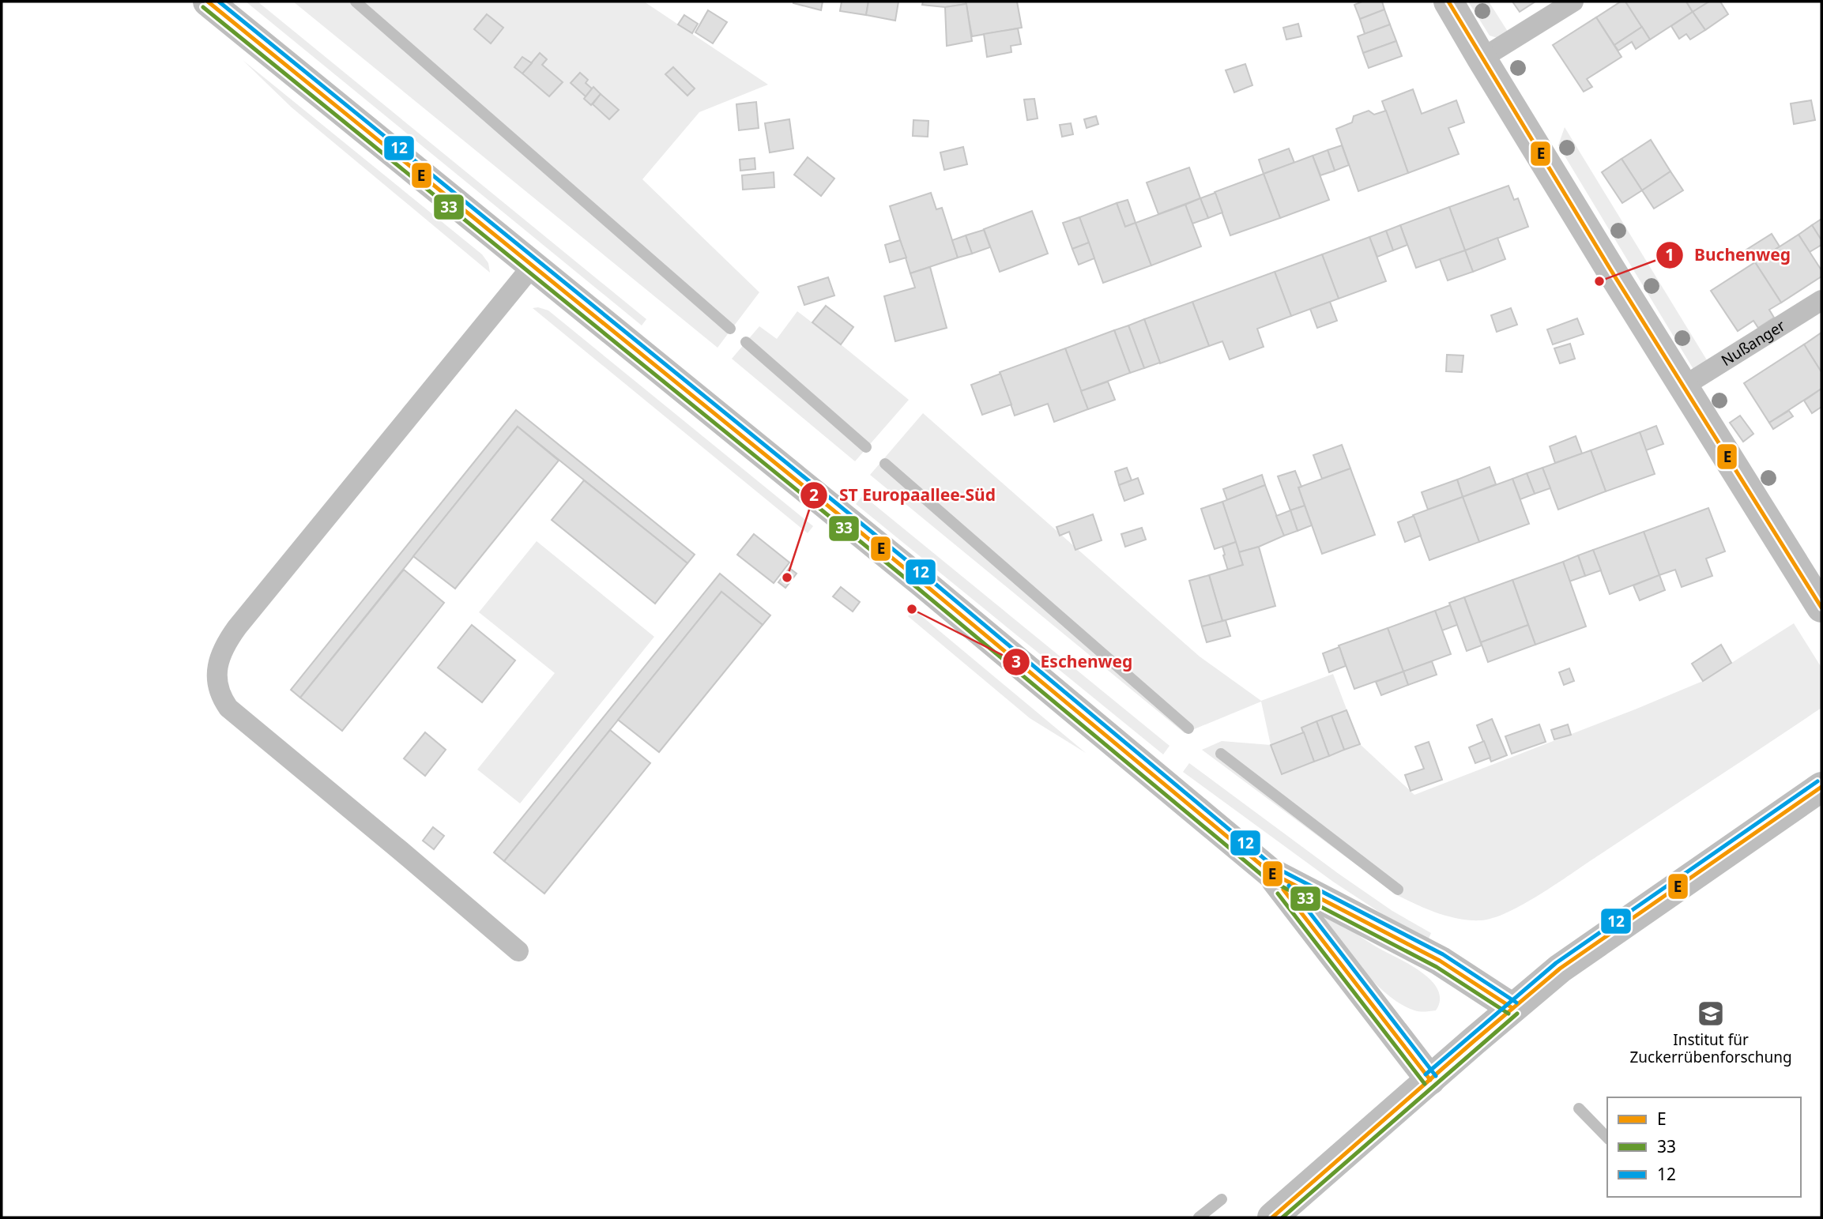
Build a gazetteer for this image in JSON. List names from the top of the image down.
{
  "streets": {
    "lane": ["Nußanger"]
  },
  "places": {
    "other": ["Buchenweg", "ST Europaallee-Süd", "Eschenweg"],
    "school or university": ["Institut für Zuckerrübenforschung"]
  },
  "lines": ["transit line E", "transit line 12", "transit line 33"],
  "legend": ["E", "33", "12"]
}
